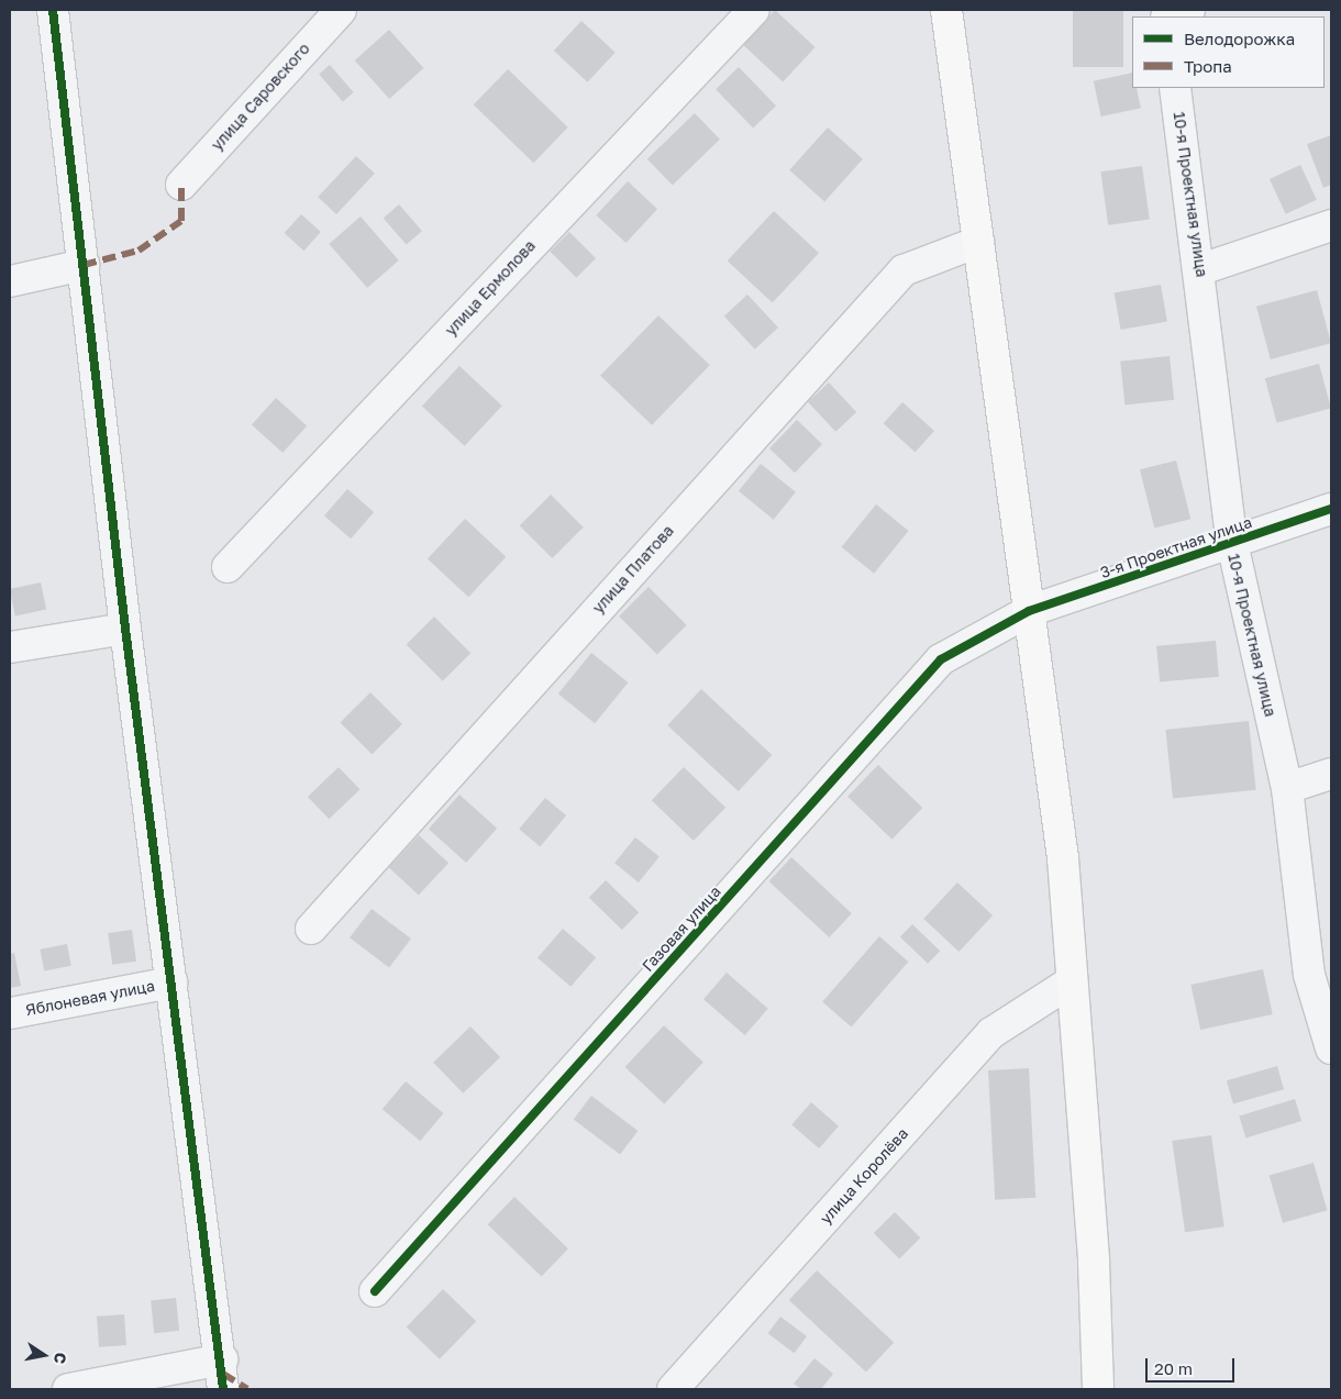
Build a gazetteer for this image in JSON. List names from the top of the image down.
{
  "streets": {
    "street": [
      "улица Саровского",
      "10-я Проектная улица",
      "улица Ермолова",
      "3-я Проектная улица",
      "улица Платова",
      "Газовая улица",
      "Яблоневая улица",
      "улица Королёва"
    ]
  },
  "crossings": [
    ["10-я Проектная улица", "3-я Проектная улица"],
    ["3-я Проектная улица", "Газовая улица"]
  ],
  "legend": ["Велодорожка", "Тропа"],
  "scale_bar": "20 m",
  "north": "right"
}
